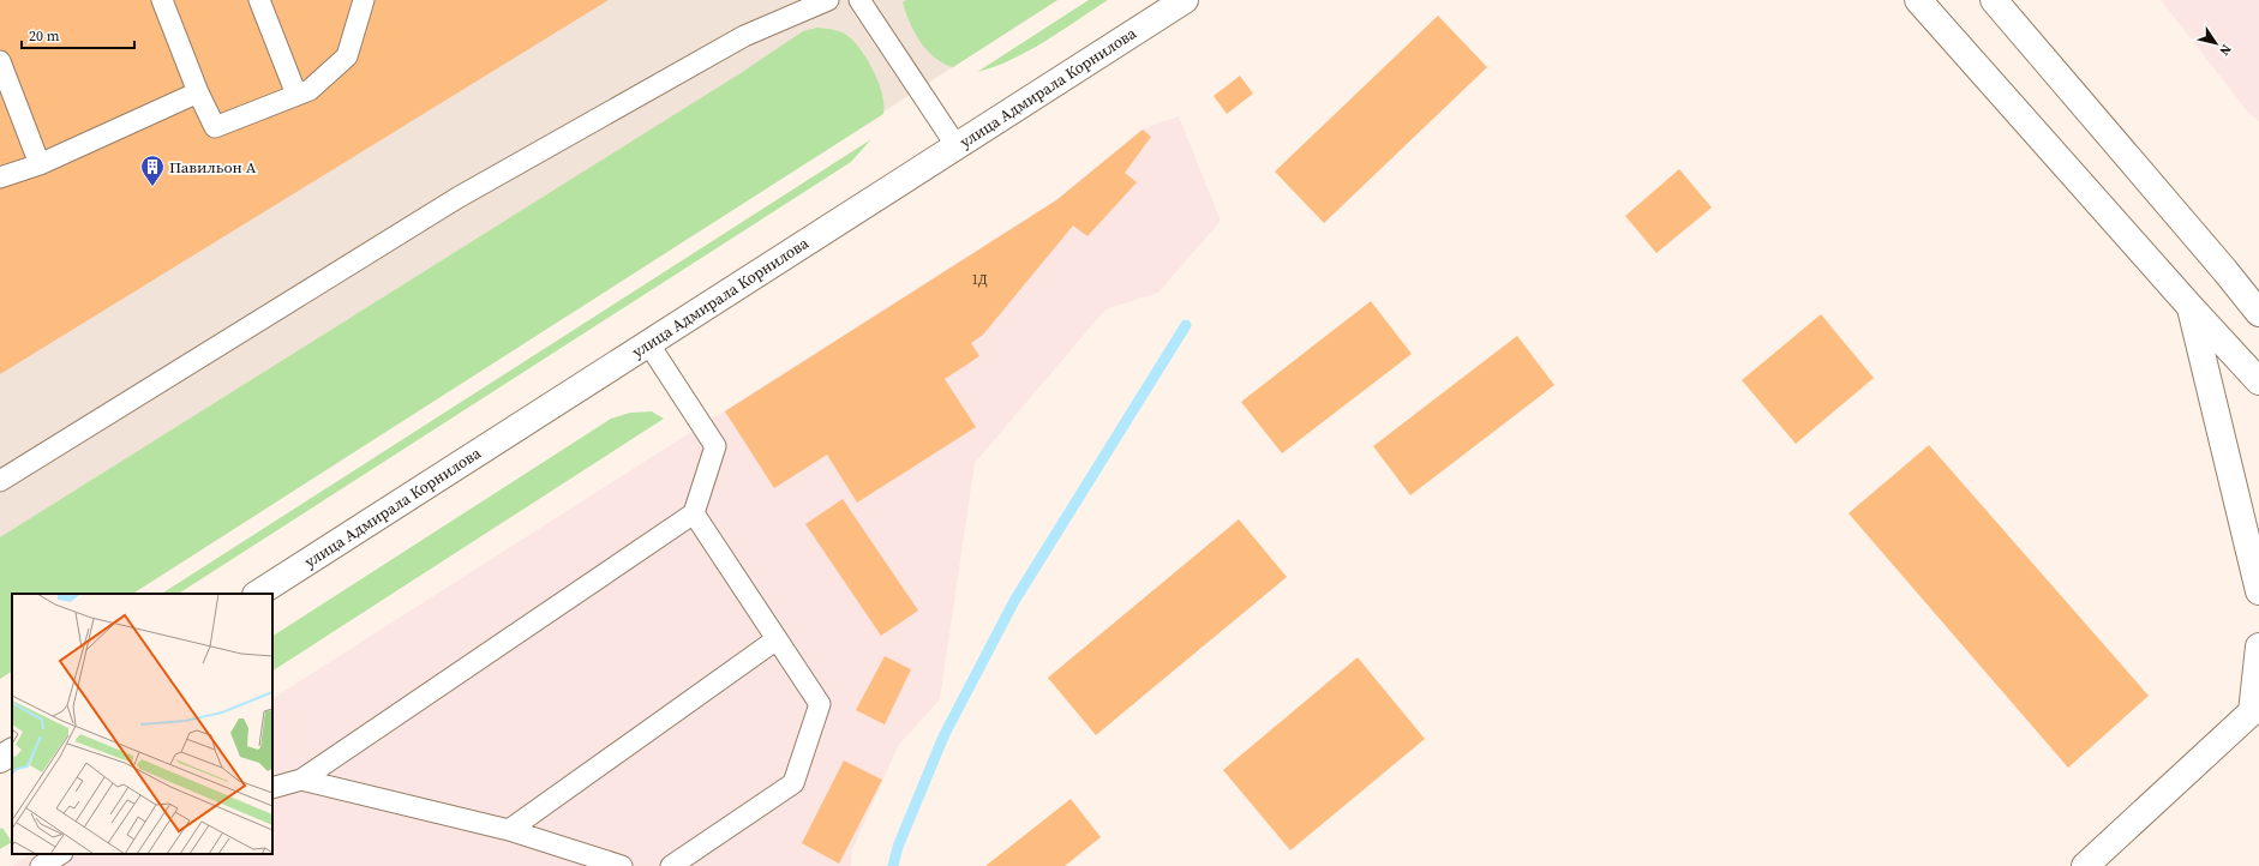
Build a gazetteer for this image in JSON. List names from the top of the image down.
{
  "streets": {
    "street": ["улица Адмирала Корнилова"]
  },
  "places": {
    "building": ["Павильон А"]
  },
  "house_numbers": ["1Д"],
  "scale_bar": "20 m",
  "north": "bottom right"
}
